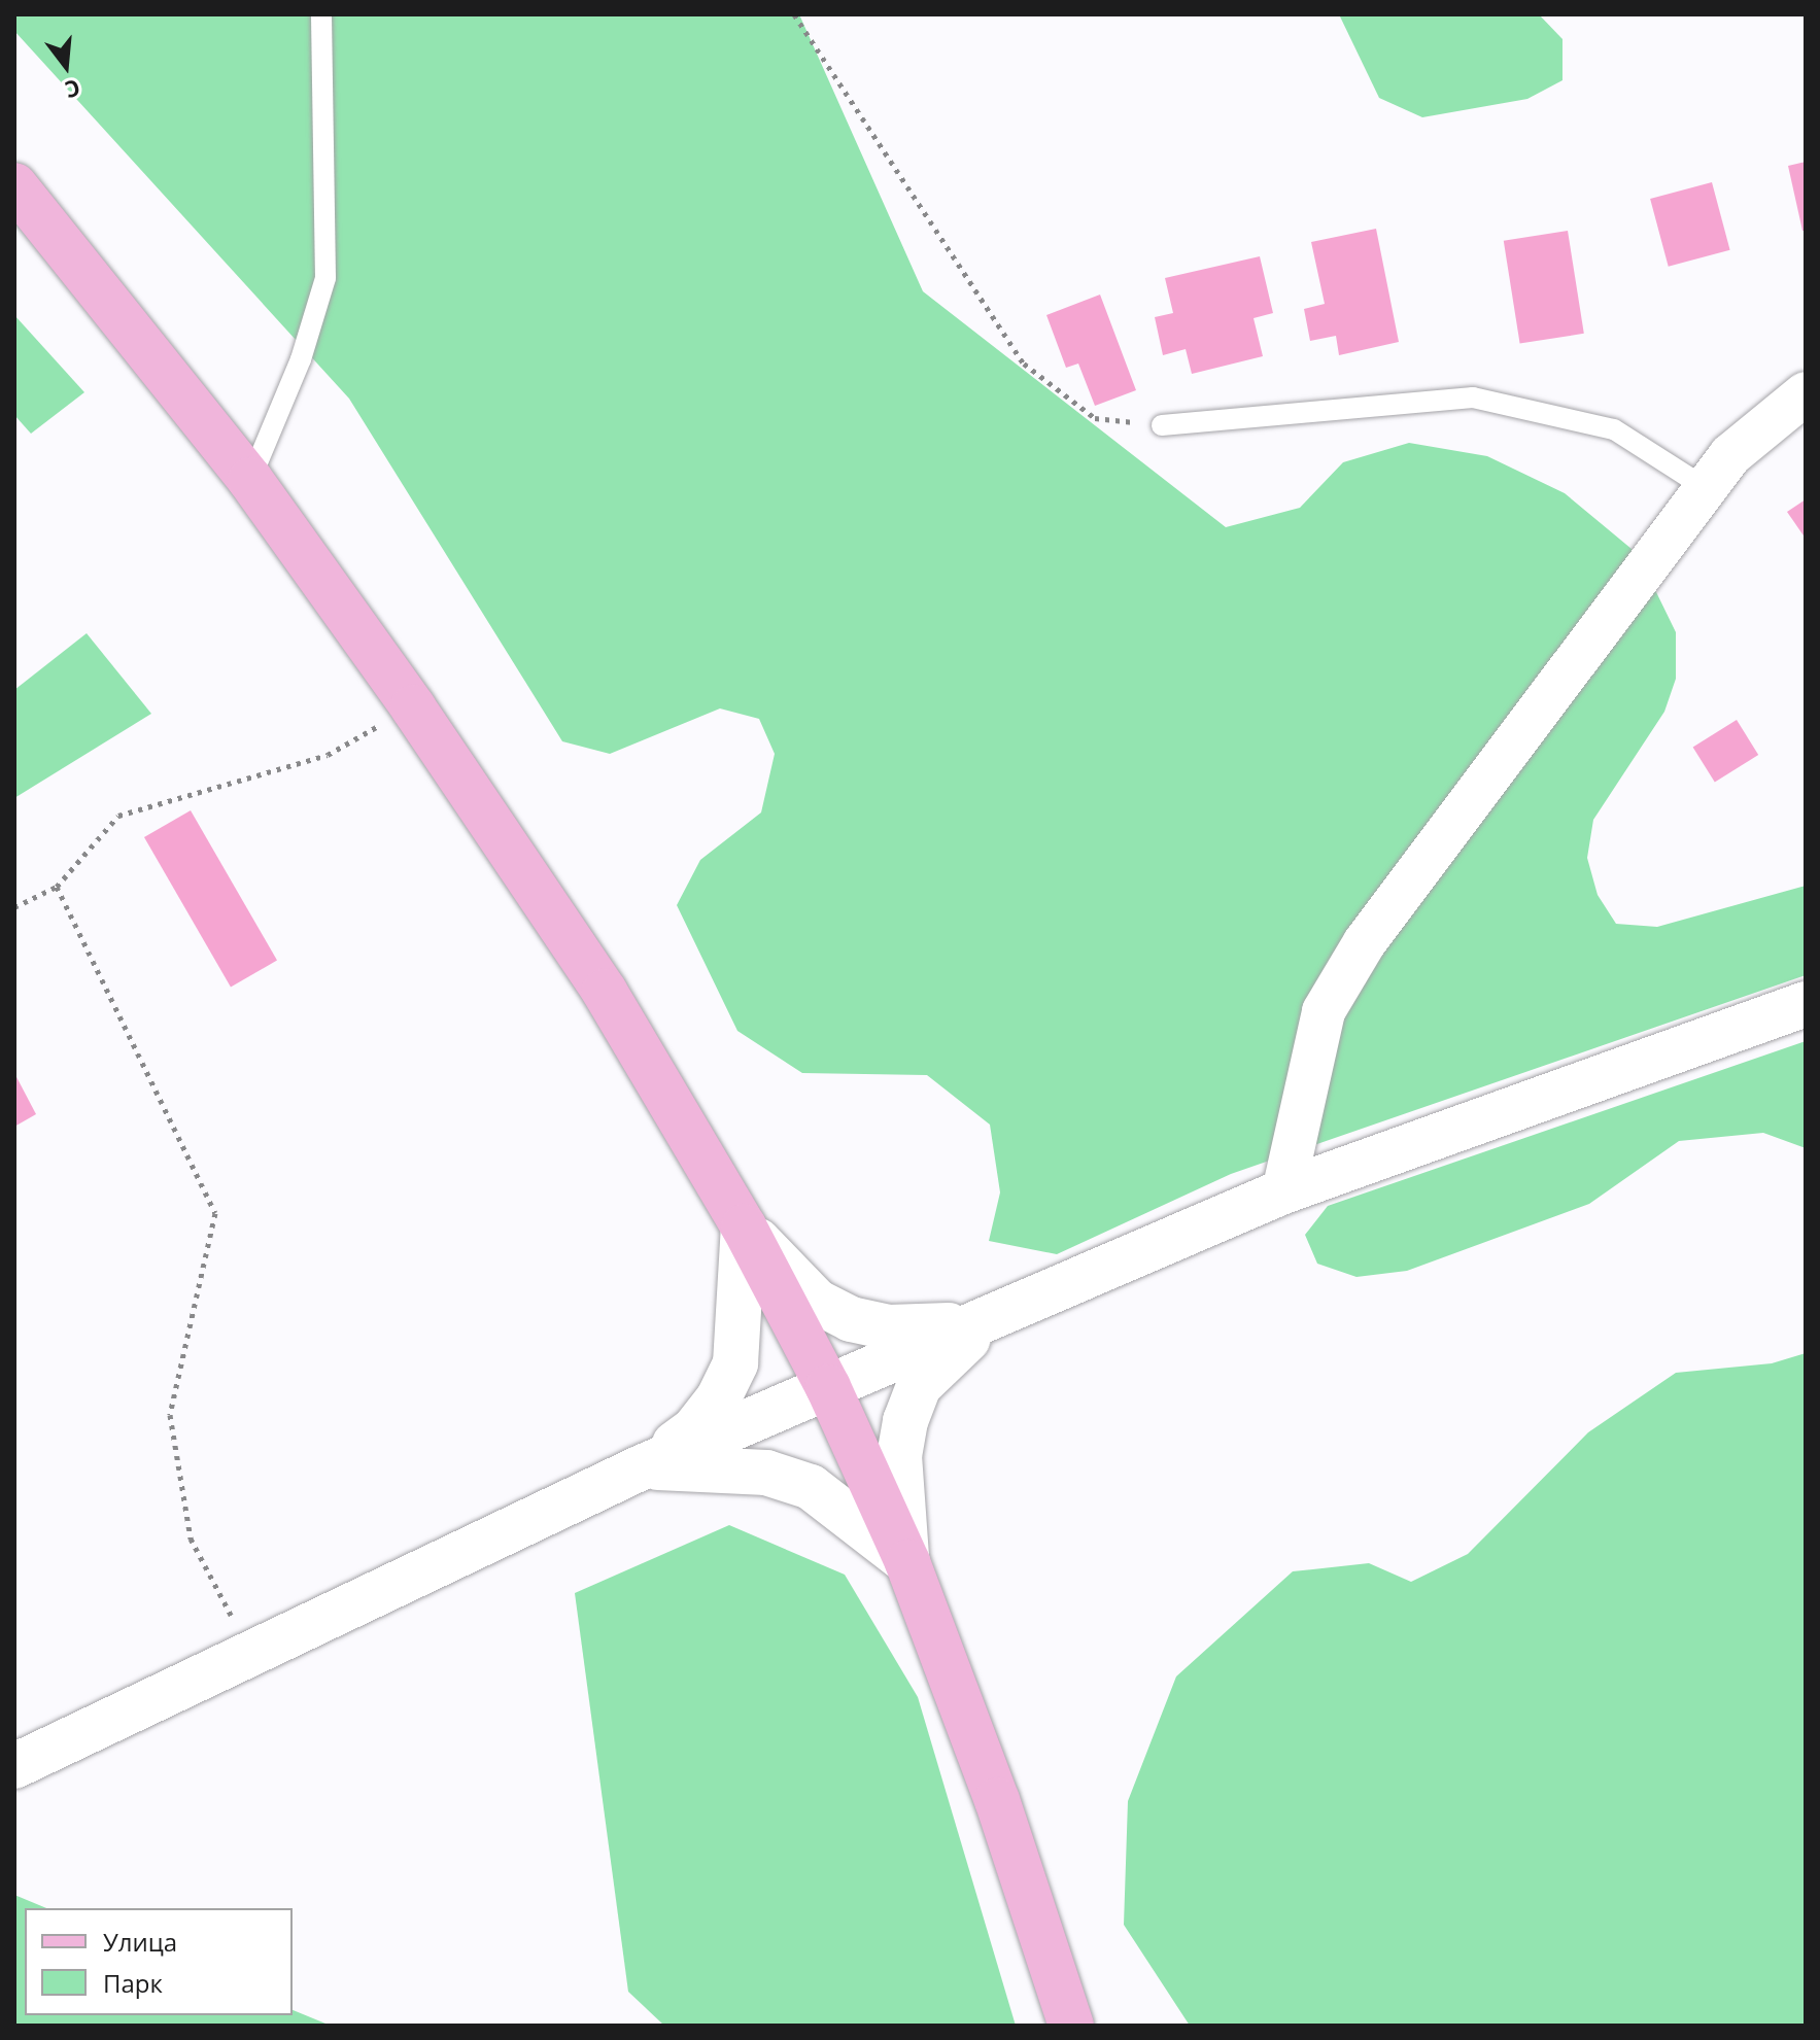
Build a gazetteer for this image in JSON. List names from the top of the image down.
{
  "legend": ["Улица", "Парк"],
  "north": "bottom"
}
